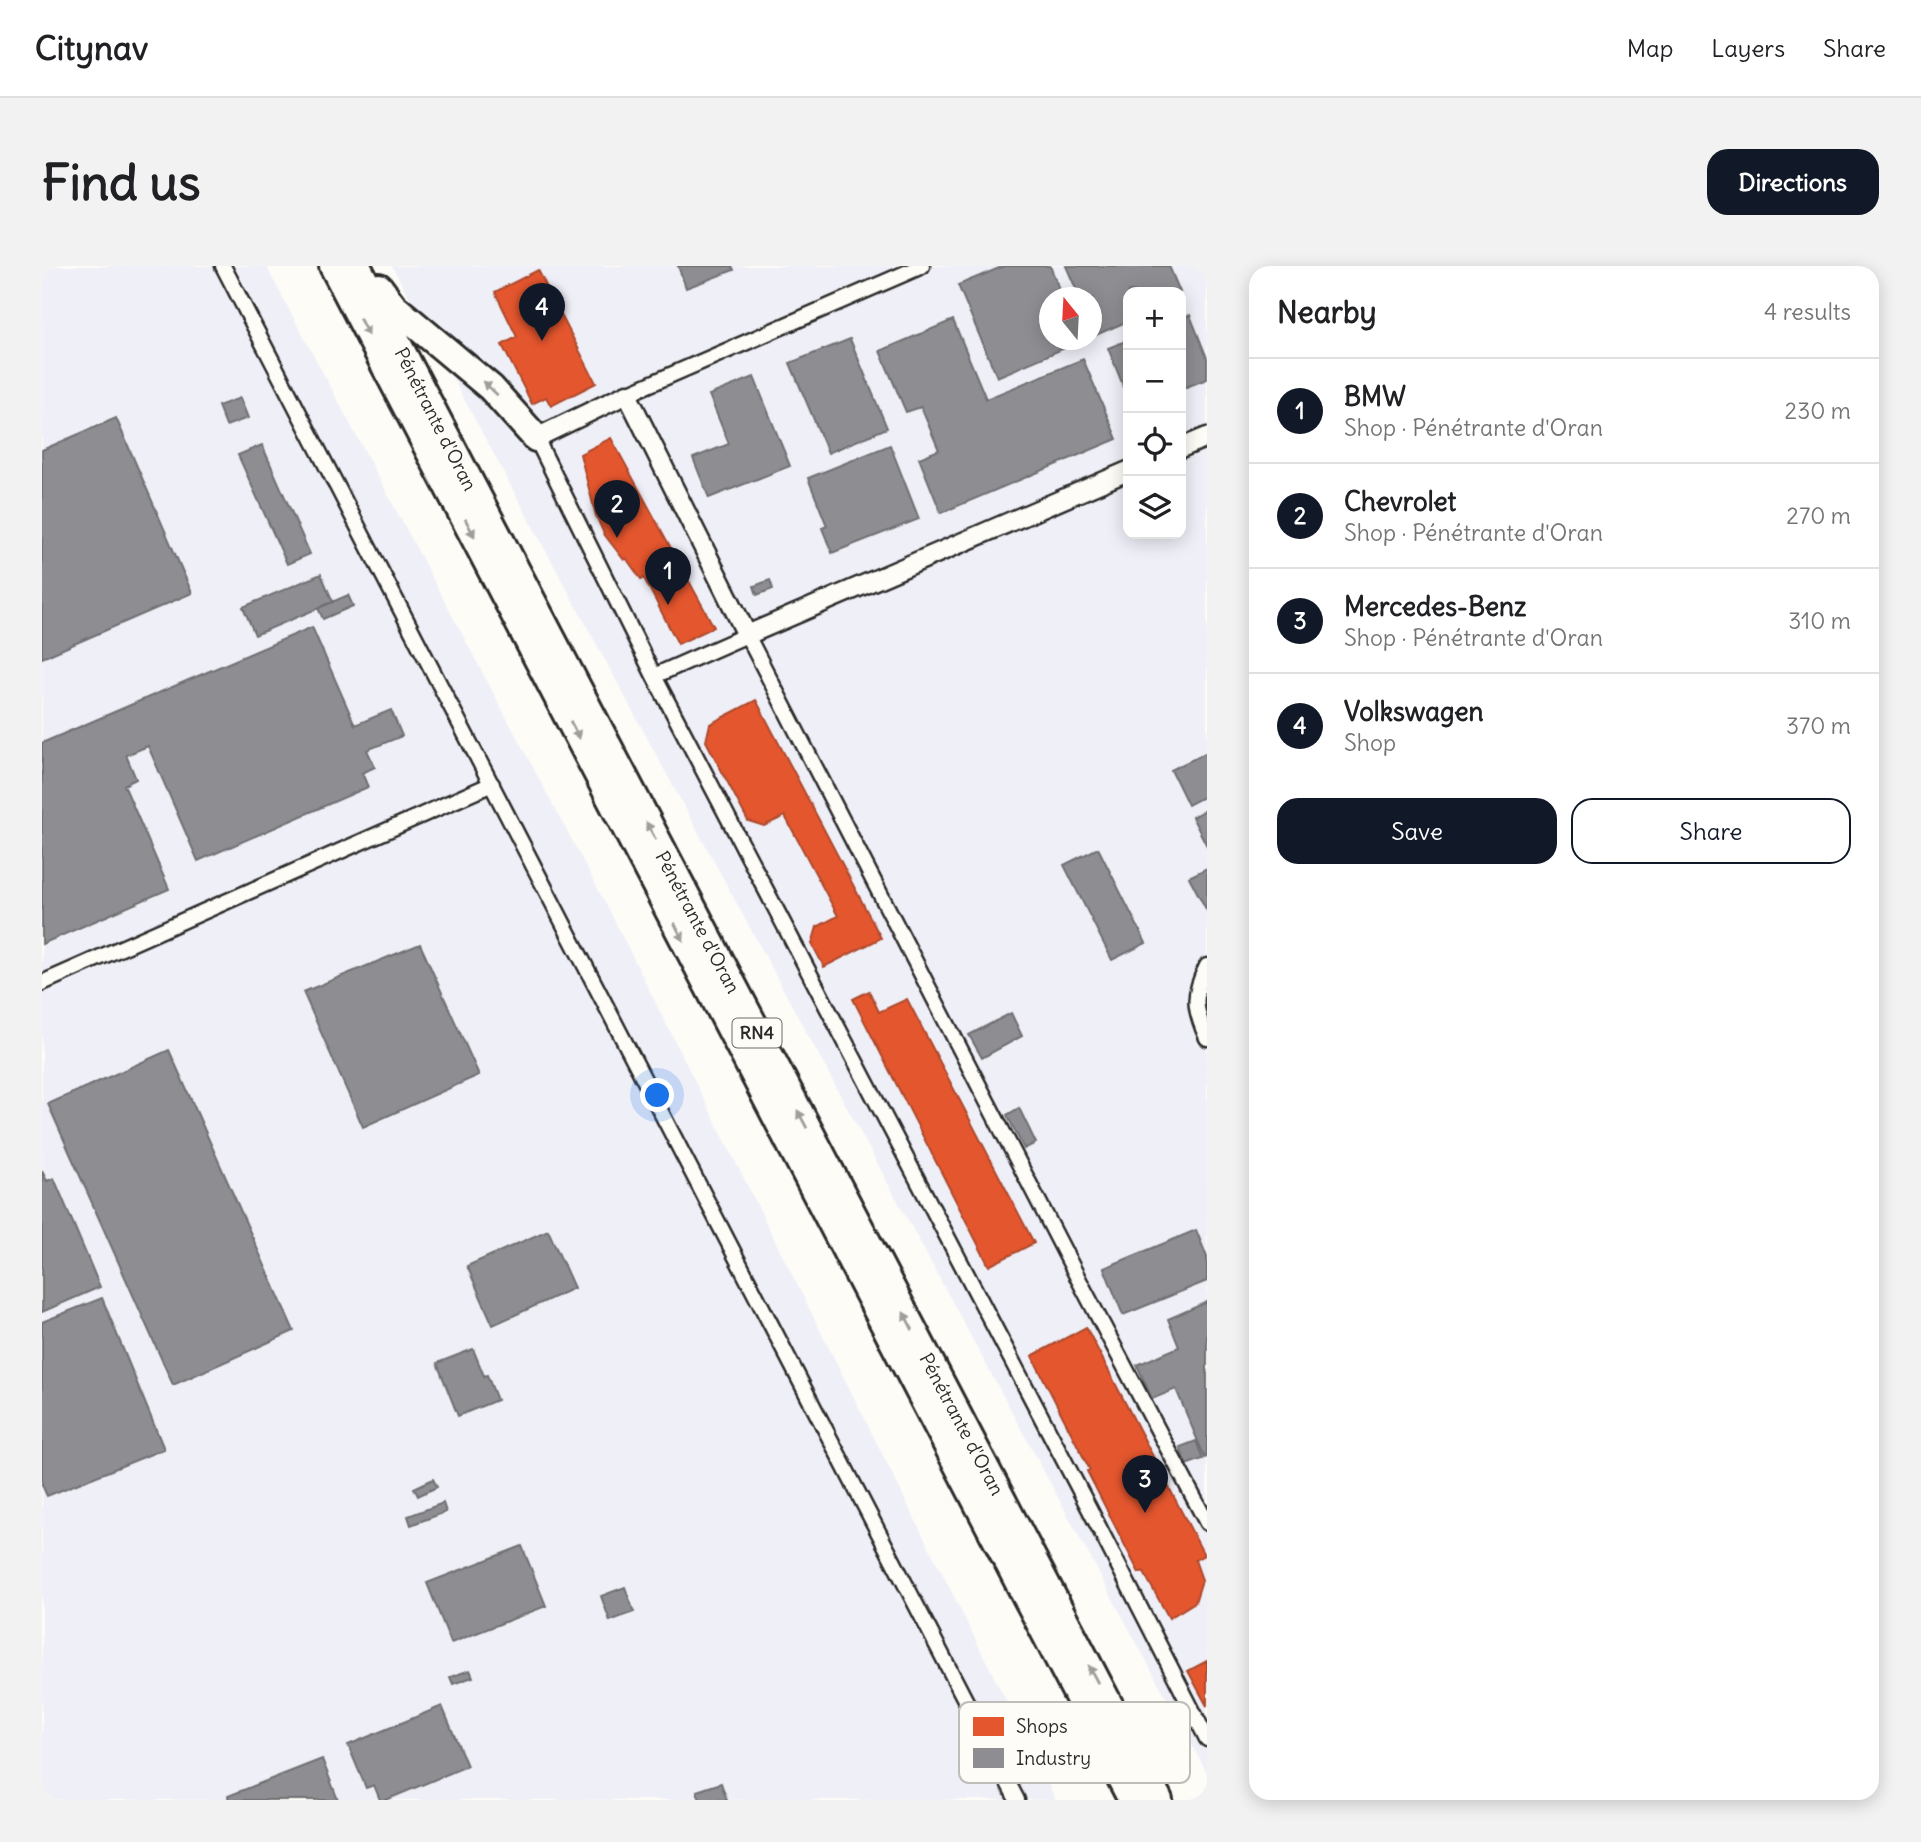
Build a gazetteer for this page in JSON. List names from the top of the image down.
{
  "streets": {
    "highway": ["Pénétrante d'Oran", "RN4"]
  },
  "legend": ["Shops", "Industry"],
  "north": "top",
  "page": {
    "header": "Citynav",
    "nav": ["Map", "Layers", "Share"],
    "buttons": [
      "Directions",
      ["Save", "Share"]
    ],
    "title": "Find us",
    "heading": ["Nearby", "4 results"],
    "pins": [
      "4",
      "2",
      "1",
      "3"
    ],
    "map_buttons": ["+", "−"],
    "list": [
      {
        "mark": "1",
        "name": "BMW",
        "note": "Shop · Pénétrante d'Oran",
        "value": "230 m"
      },
      {
        "mark": "2",
        "name": "Chevrolet",
        "note": "Shop · Pénétrante d'Oran",
        "value": "270 m"
      },
      {
        "mark": "3",
        "name": "Mercedes-Benz",
        "note": "Shop · Pénétrante d'Oran",
        "value": "310 m"
      },
      {
        "mark": "4",
        "name": "Volkswagen",
        "note": "Shop",
        "value": "370 m"
      }
    ]
  }
}
